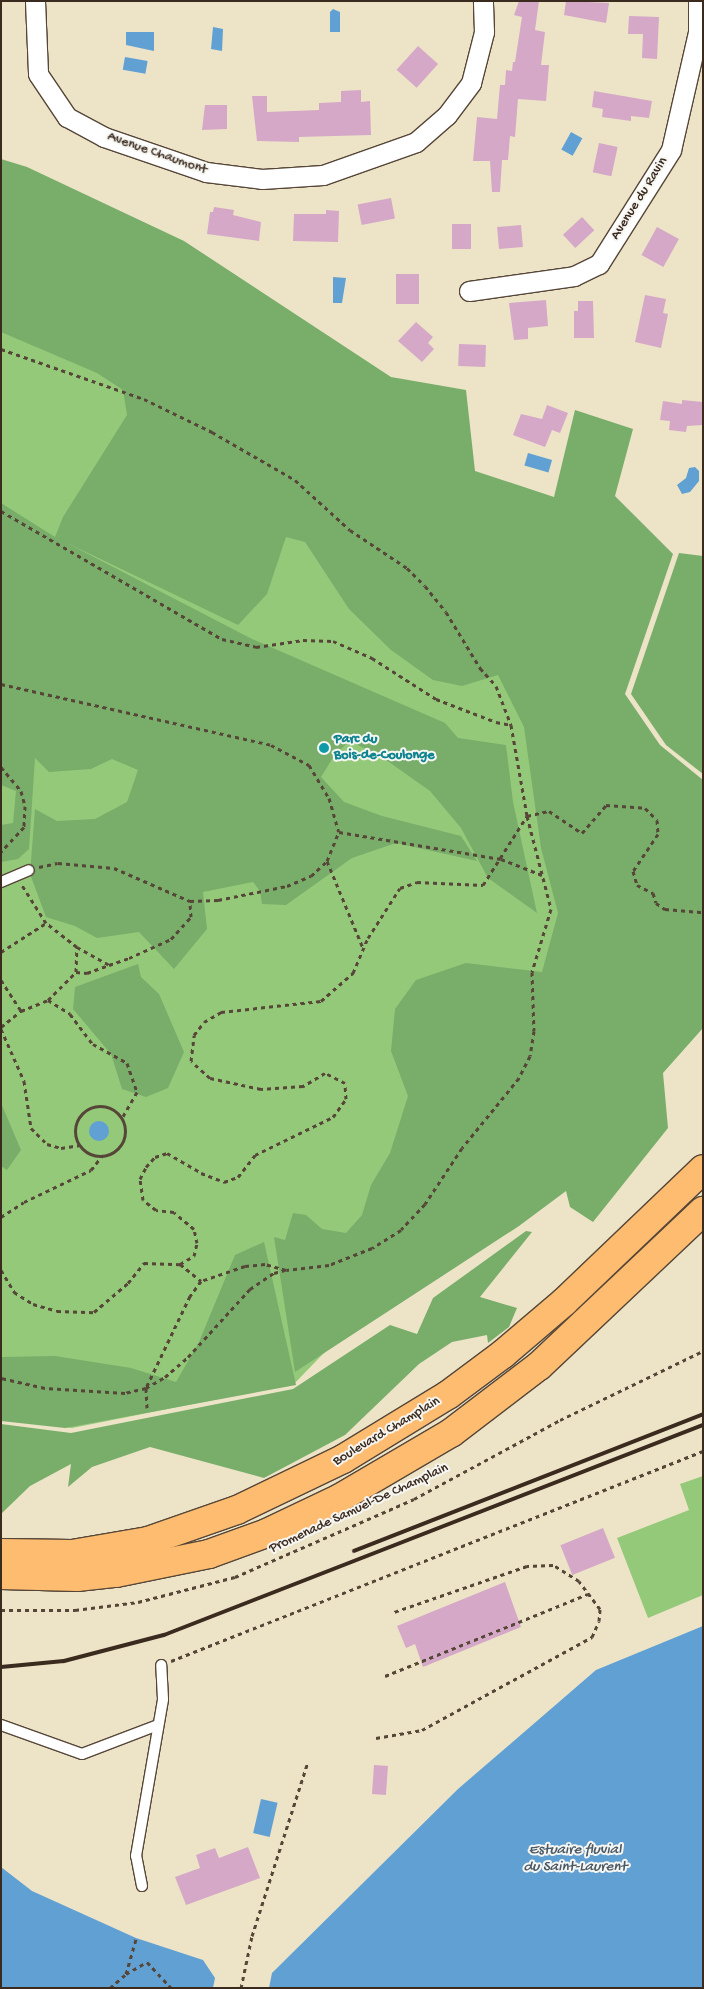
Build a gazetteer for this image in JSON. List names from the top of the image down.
{
  "streets": {
    "main road": ["Boulevard Champlain"],
    "street": ["Avenue Chaumont", "Avenue du Ravin"],
    "path": ["Promenade Samuel-De Champlain"]
  },
  "water": ["Estuaire fluvial du Saint-Laurent"],
  "places": ["Parc du Bois-de-Coulonge"]
}
